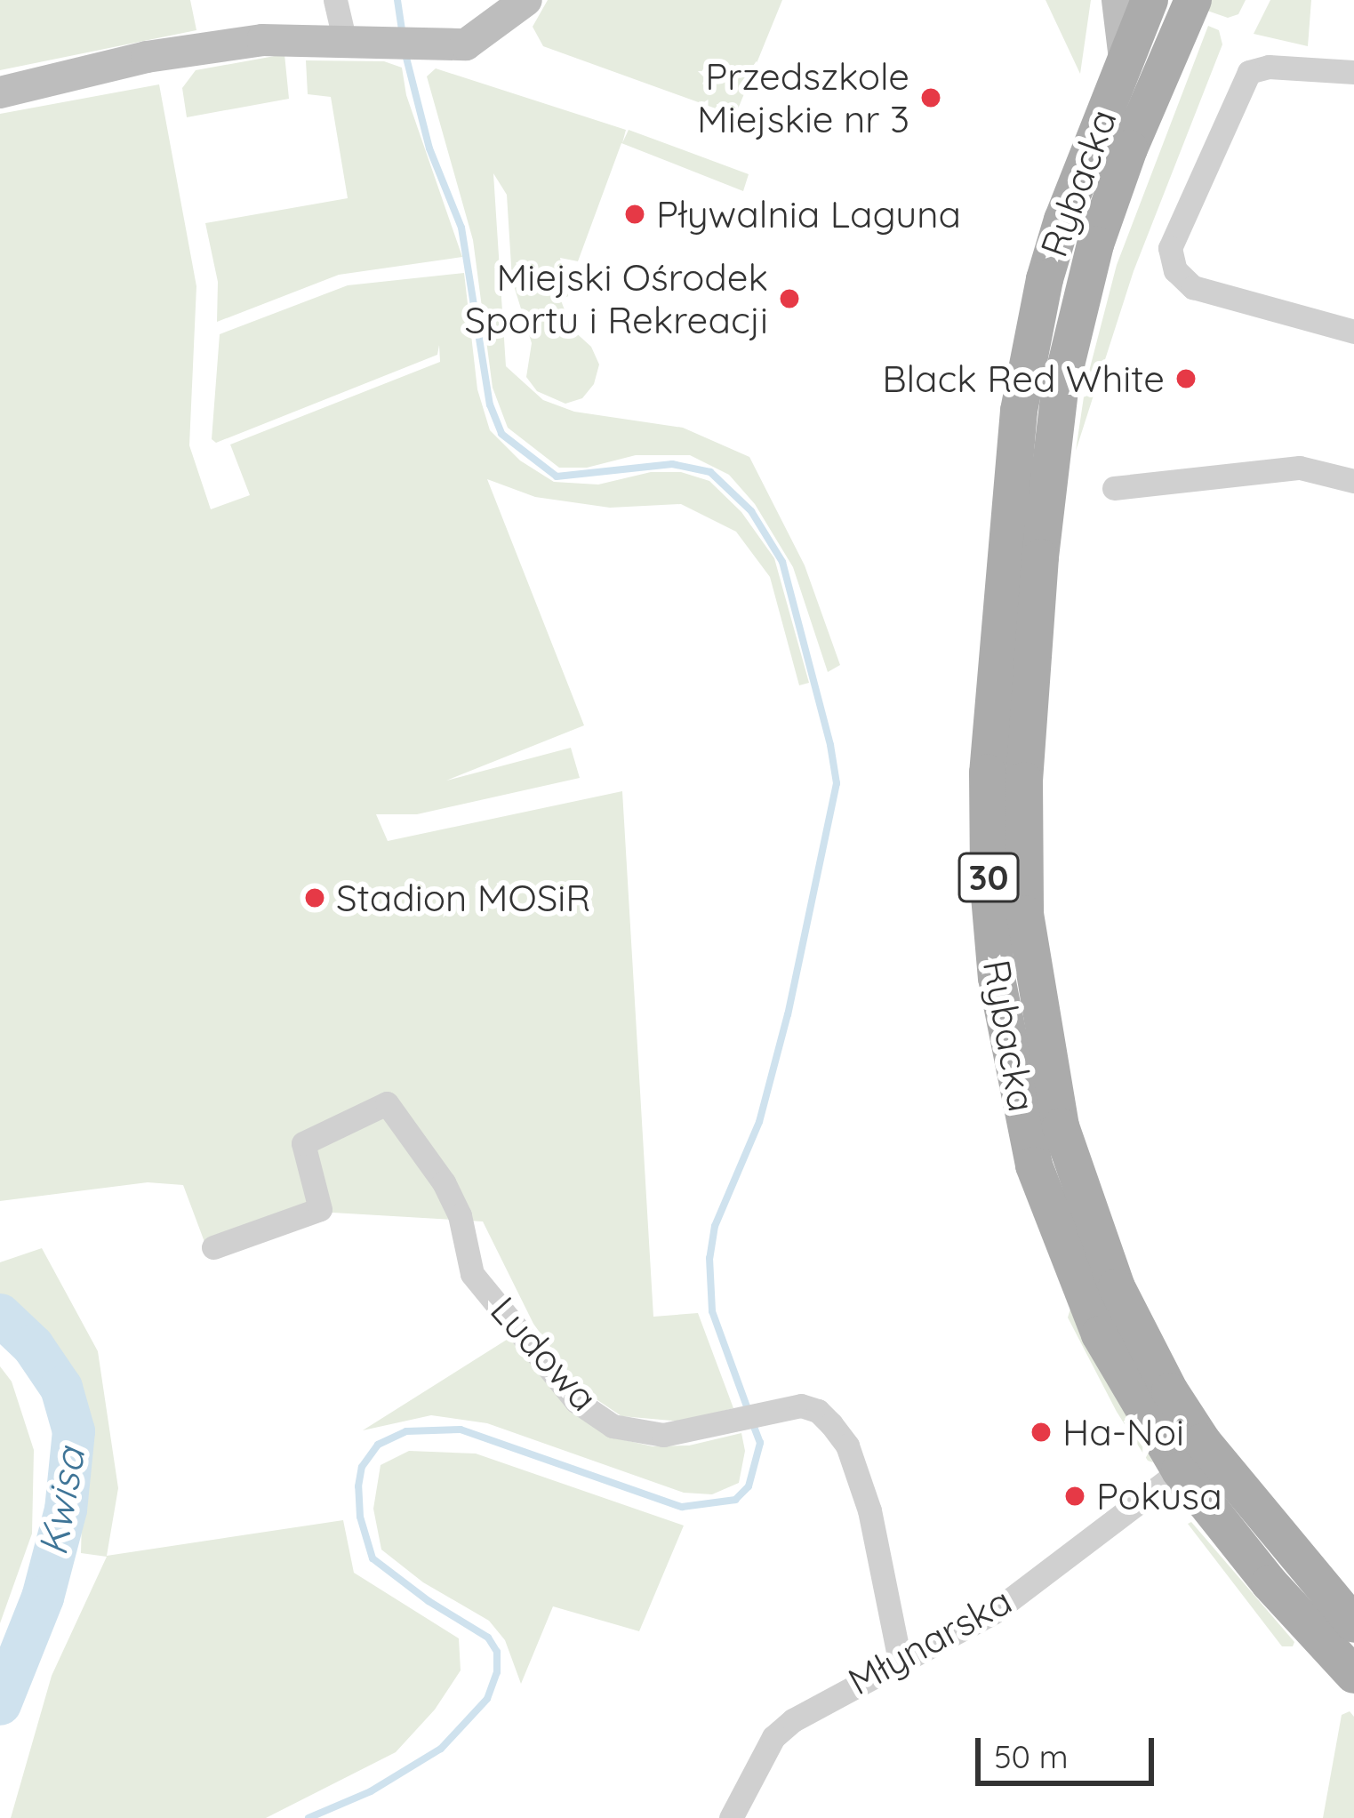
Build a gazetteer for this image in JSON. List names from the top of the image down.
{
  "streets": {
    "main road": ["Rybacka", "30"],
    "street": ["Ludowa", "Młynarska"]
  },
  "crossings": [
    ["Rybacka", "Młynarska"],
    ["Ludowa", "Młynarska"]
  ],
  "water": ["Kwisa"],
  "places": [
    "Przedszkole Miejskie nr 3",
    "Pływalnia Laguna",
    "Miejski Ośrodek Sportu i Rekreacji",
    "Black Red White",
    "Stadion MOSiR",
    "Ha-Noi",
    "Pokusa"
  ],
  "scale_bar": "50 m"
}
